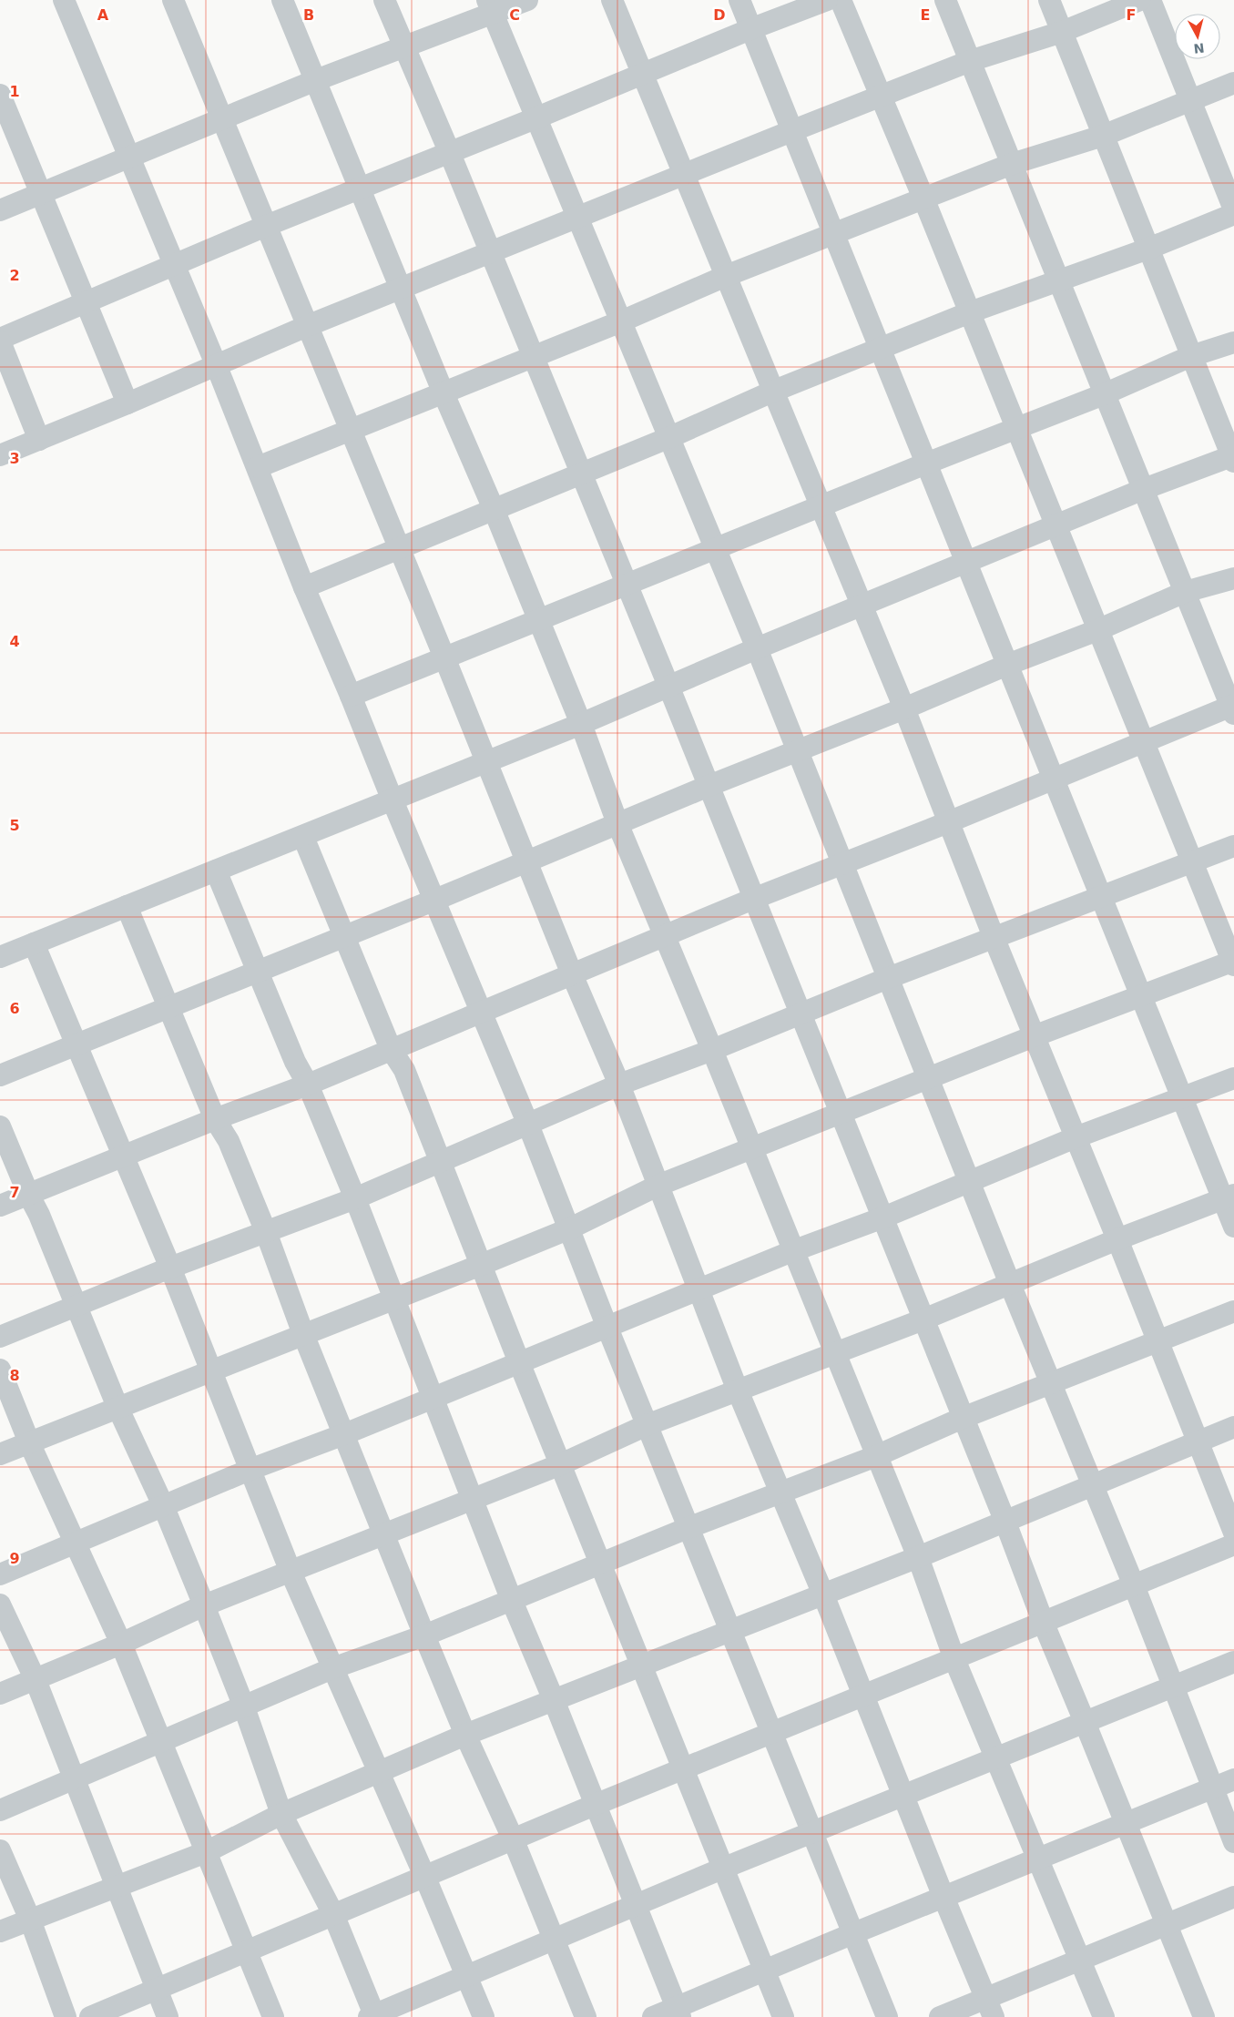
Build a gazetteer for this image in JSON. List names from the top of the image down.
{
  "north": "bottom",
  "grid": {
    "columns": [
      "A",
      "B",
      "C",
      "D",
      "E",
      "F"
    ],
    "rows": [
      "1",
      "2",
      "3",
      "4",
      "5",
      "6",
      "7",
      "8",
      "9"
    ]
  }
}
